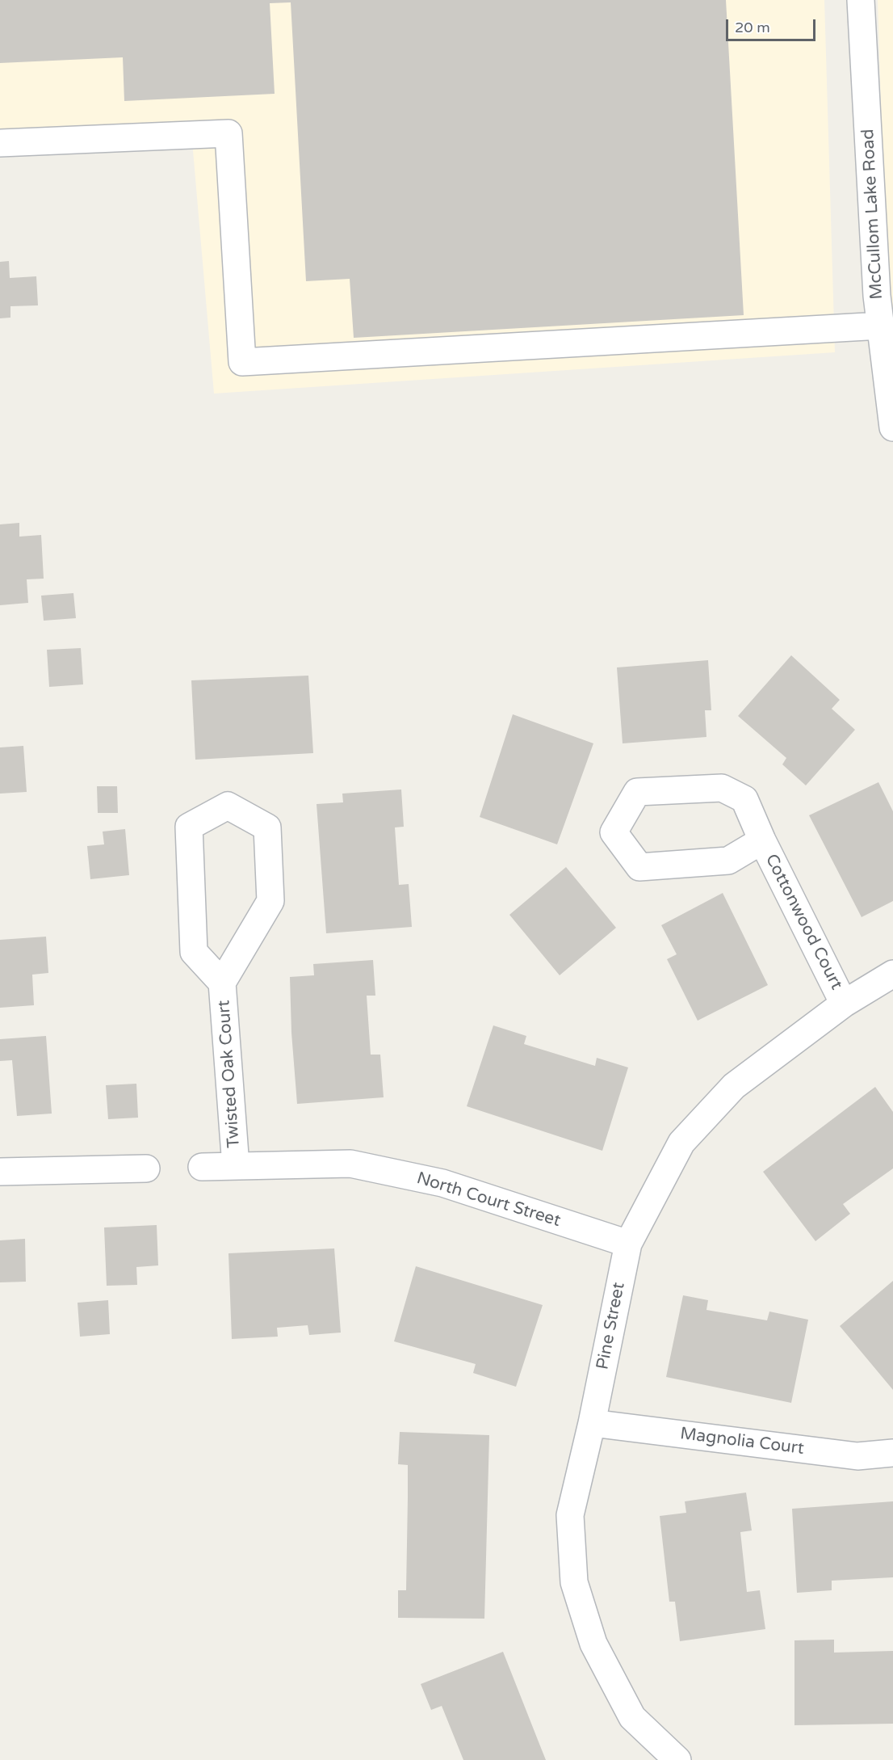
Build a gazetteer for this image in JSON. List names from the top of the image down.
{
  "streets": {
    "street": [
      "McCullom Lake Road",
      "Cottonwood Court",
      "Twisted Oak Court",
      "North Court Street",
      "Pine Street",
      "Magnolia Court"
    ]
  },
  "crossings": [
    ["Cottonwood Court", "Pine Street"],
    ["Twisted Oak Court", "North Court Street"],
    ["North Court Street", "Pine Street"],
    ["Pine Street", "Magnolia Court"]
  ],
  "scale_bar": "20 m"
}
